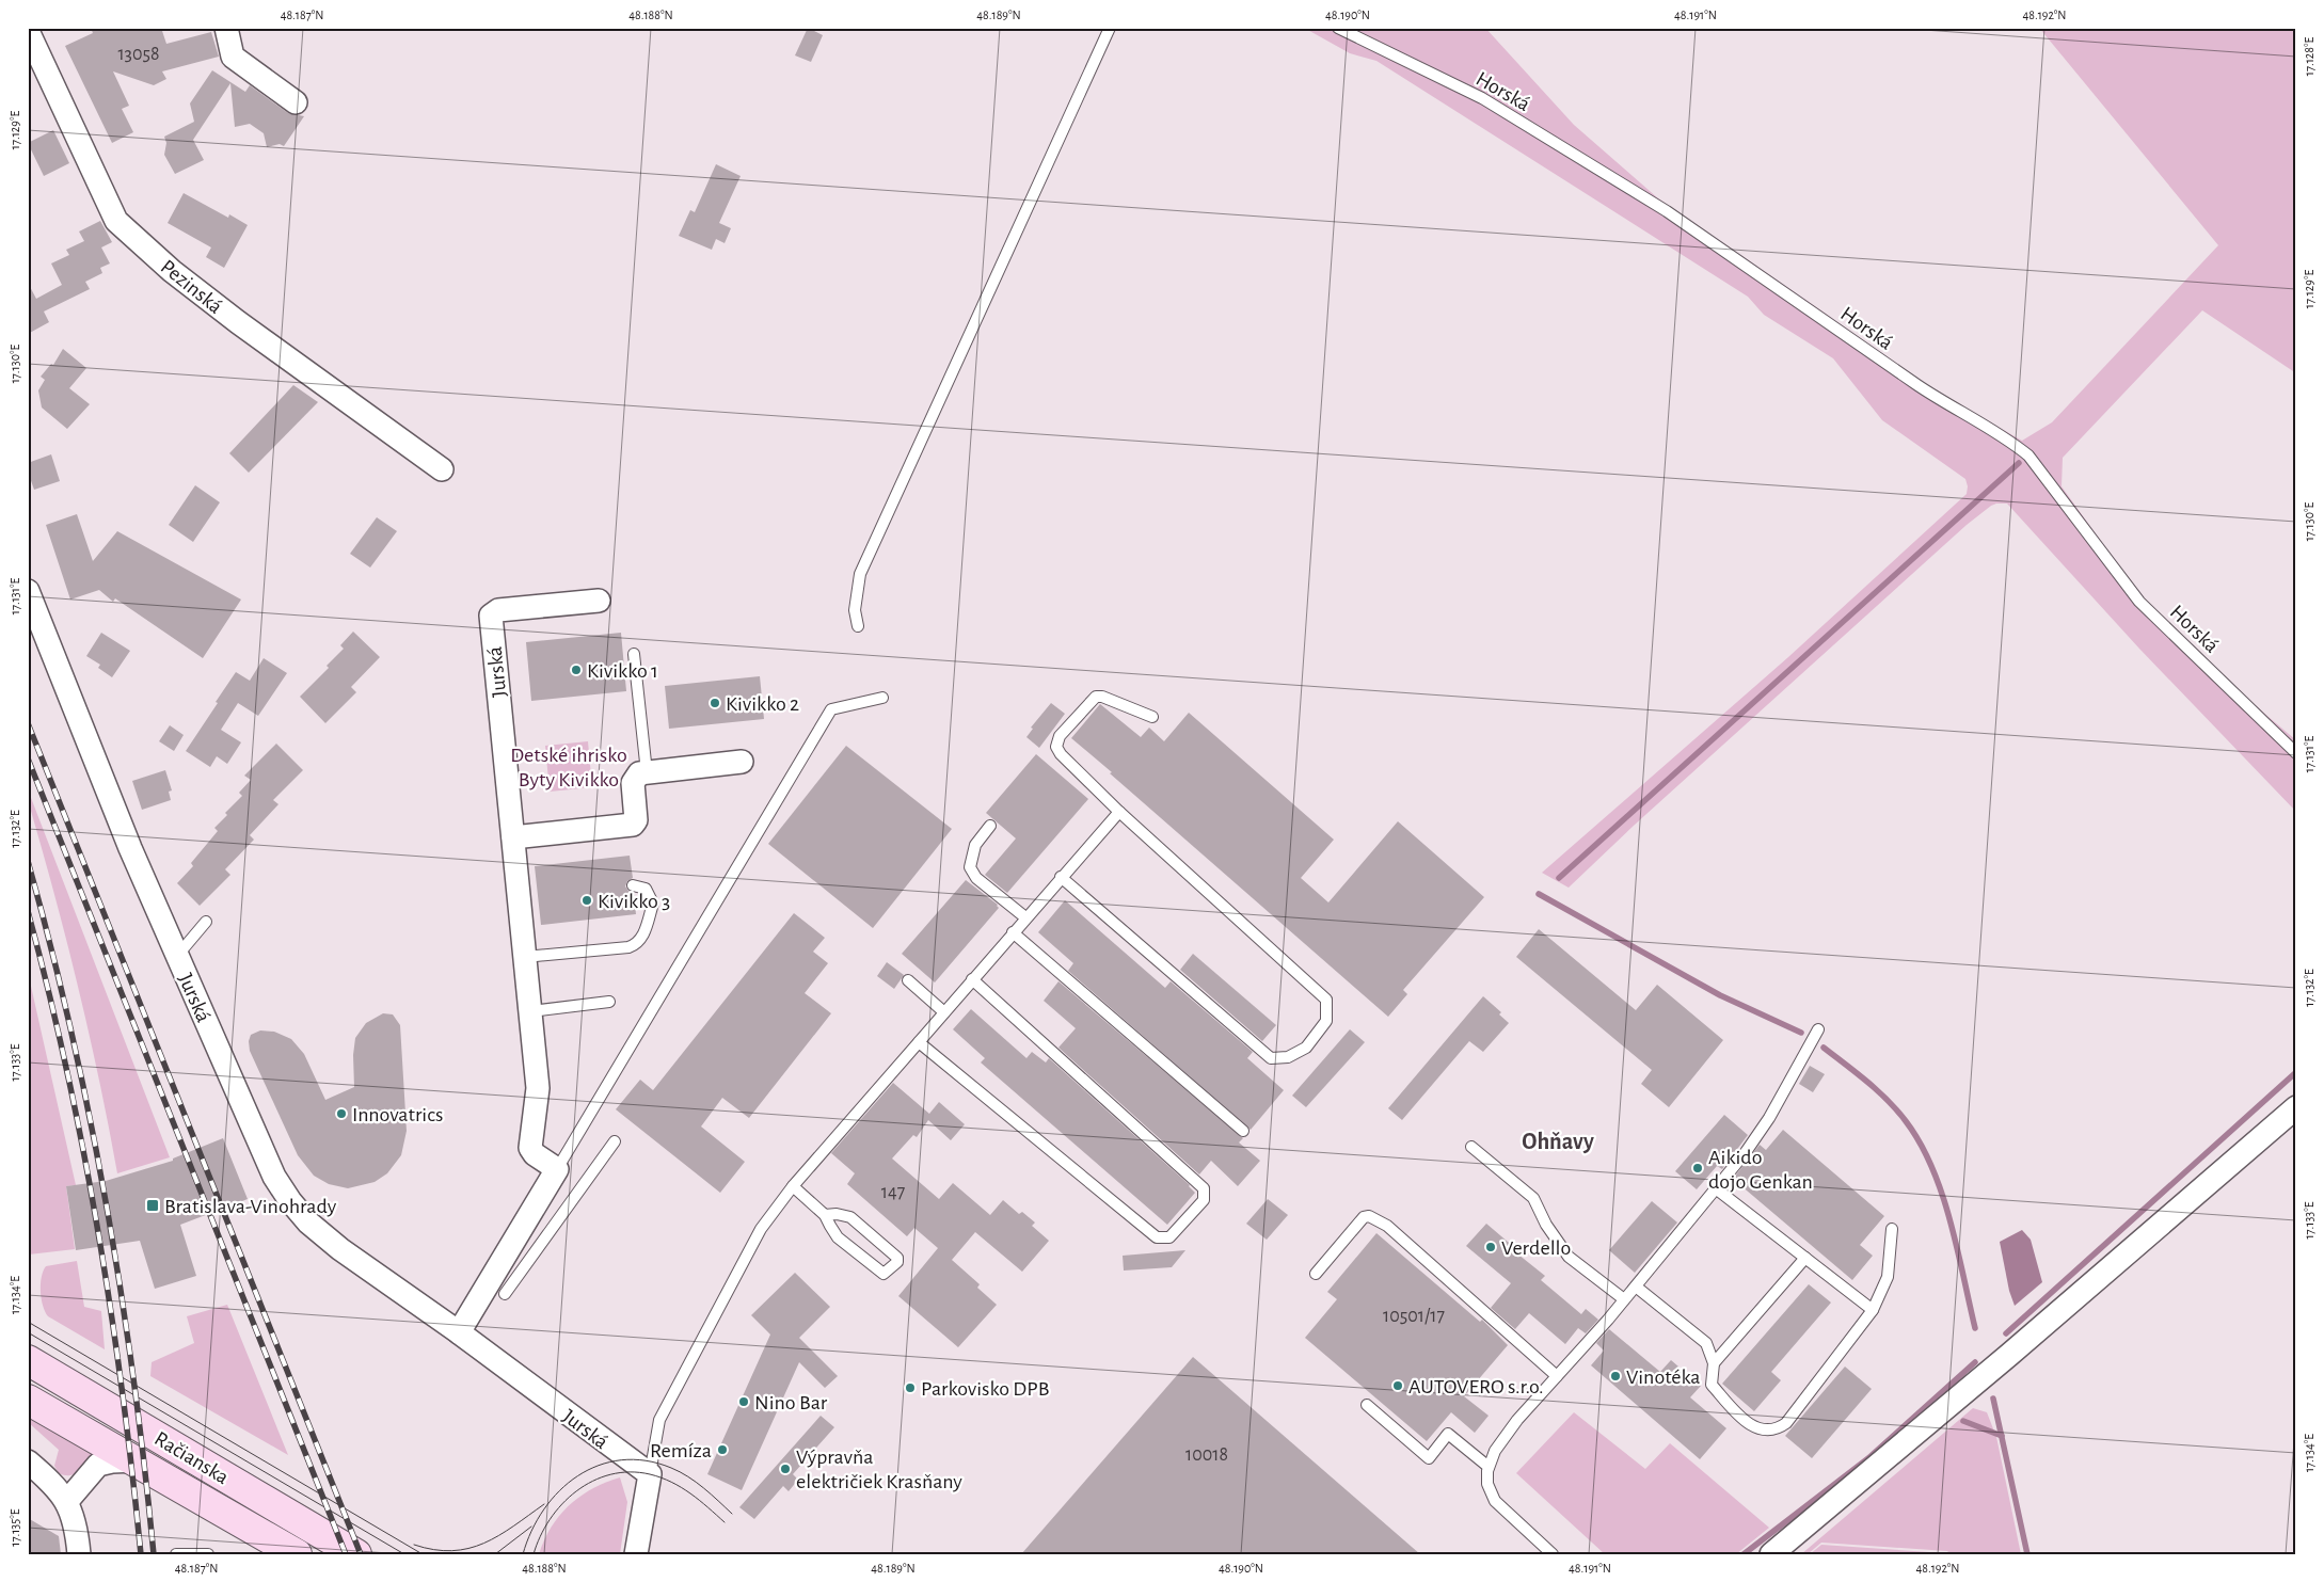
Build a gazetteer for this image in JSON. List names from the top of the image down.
{
  "streets": {
    "main road": ["Račianska"],
    "street": ["Pezinská", "Jurská"],
    "lane": ["Horská"]
  },
  "districts": ["Ohňavy"],
  "parks": ["Detské ihrisko Byty Kivikko"],
  "places": {
    "other": [
      "Kivikko 1",
      "Kivikko 2",
      "Kivikko 3",
      "Innovatrics",
      "Aikido dojo Genkan",
      "Verdello",
      "Vinotéka",
      "AUTOVERO s.r.o.",
      "Parkovisko DPB",
      "Nino Bar",
      "Remíza",
      "Výpravňa električiek Krasňany"
    ],
    "transit": ["Bratislava-Vinohrady"]
  },
  "house_numbers": [
    "13058",
    "147",
    "10501/17",
    "10018"
  ],
  "coordinates": [
    "48.187°N",
    "48.188°N",
    "48.189°N",
    "48.190°N",
    "48.191°N",
    "48.192°N",
    "17.128°E",
    "17.129°E",
    "17.130°E",
    "17.131°E",
    "17.132°E",
    "17.133°E",
    "17.134°E",
    "17.135°E"
  ]
}
